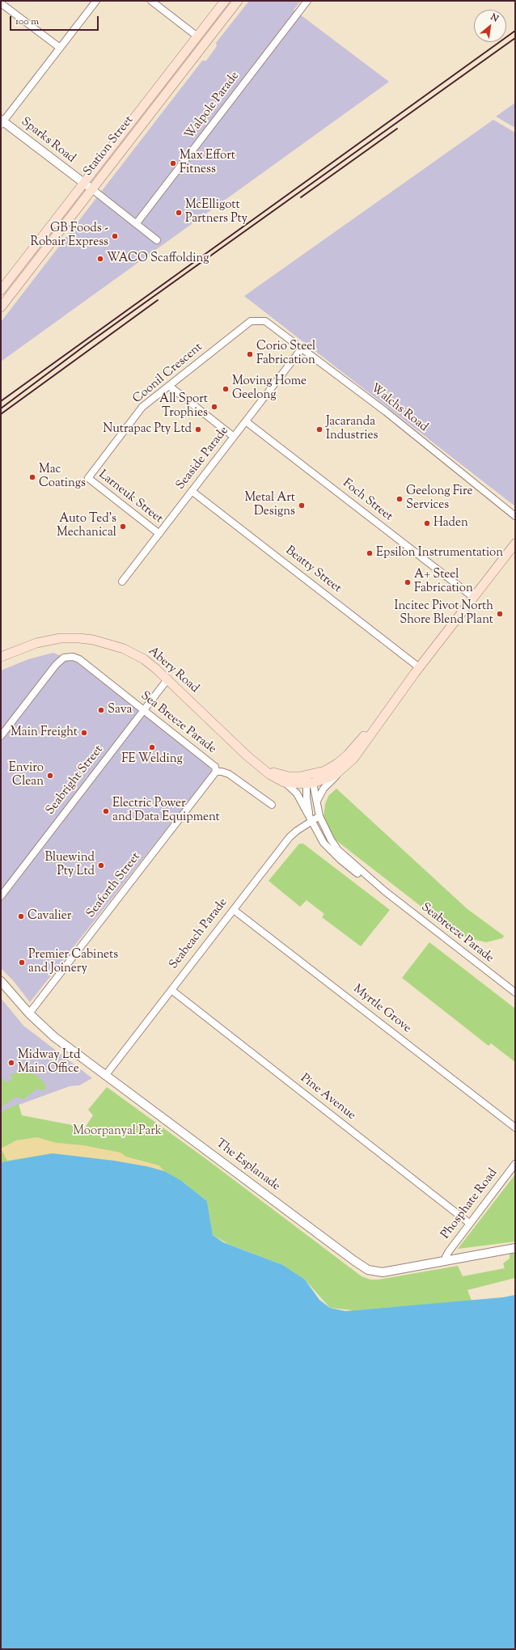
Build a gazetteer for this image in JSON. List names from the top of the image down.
{
  "streets": {
    "main road": ["Station Street", "Abery Road"],
    "street": [
      "Walpole Parade",
      "Sparks Road",
      "Coonil Crescent",
      "Walchs Road",
      "Seaside Parade",
      "Larneuk Street",
      "Foch Street",
      "Beatty Street",
      "Sea Breeze Parade",
      "Seabright Street",
      "Seaforth Street",
      "Seabreeze Parade",
      "Seabeach Parade",
      "Myrtle Grove",
      "Pine Avenue",
      "The Esplanade",
      "Phosphate Road"
    ]
  },
  "crossings": [
    ["Walpole Parade", "Sparks Road"],
    ["Sparks Road", "Station Street"],
    ["Coonil Crescent", "Walchs Road"],
    ["Coonil Crescent", "Larneuk Street"],
    ["Walchs Road", "Seaside Parade"],
    ["Seaside Parade", "Larneuk Street"],
    ["Seaside Parade", "Foch Street"],
    ["Seaside Parade", "Beatty Street"],
    ["Abery Road", "Seabright Street"],
    ["Abery Road", "Seabreeze Parade"],
    ["Sea Breeze Parade", "Seabright Street"],
    ["Sea Breeze Parade", "Seaforth Street"],
    ["Seaforth Street", "The Esplanade"],
    ["Seabreeze Parade", "Seabeach Parade"],
    ["Seabeach Parade", "Myrtle Grove"],
    ["Seabeach Parade", "Pine Avenue"],
    ["Seabeach Parade", "The Esplanade"],
    ["Pine Avenue", "Phosphate Road"],
    ["The Esplanade", "Phosphate Road"]
  ],
  "parks": ["Moorpanyal Park"],
  "places": [
    "Max Effort Fitness",
    "McElligott Partners Pty",
    "GB Foods - Robair Express",
    "WACO Scaffolding",
    "Corio Steel Fabrication",
    "Moving Home Geelong",
    "All Sport Trophies",
    "Nutrapac Pty Ltd",
    "Jacaranda Industries",
    "Mac Coatings",
    "Geelong Fire Services",
    "Metal Art Designs",
    "Haden",
    "Auto Ted's Mechanical",
    "Epsilon Instrumentation",
    "A+ Steel Fabrication",
    "Incitec Pivot North Shore Blend Plant",
    "Sava",
    "Main Freight",
    "FE Welding",
    "Enviro Clean",
    "Electric Power and Data Equipment",
    "Bluewind Pty Ltd",
    "Cavalier",
    "Premier Cabinets and Joinery",
    "Midway Ltd Main Office"
  ],
  "scale_bar": "100 m",
  "north": "top right"
}
